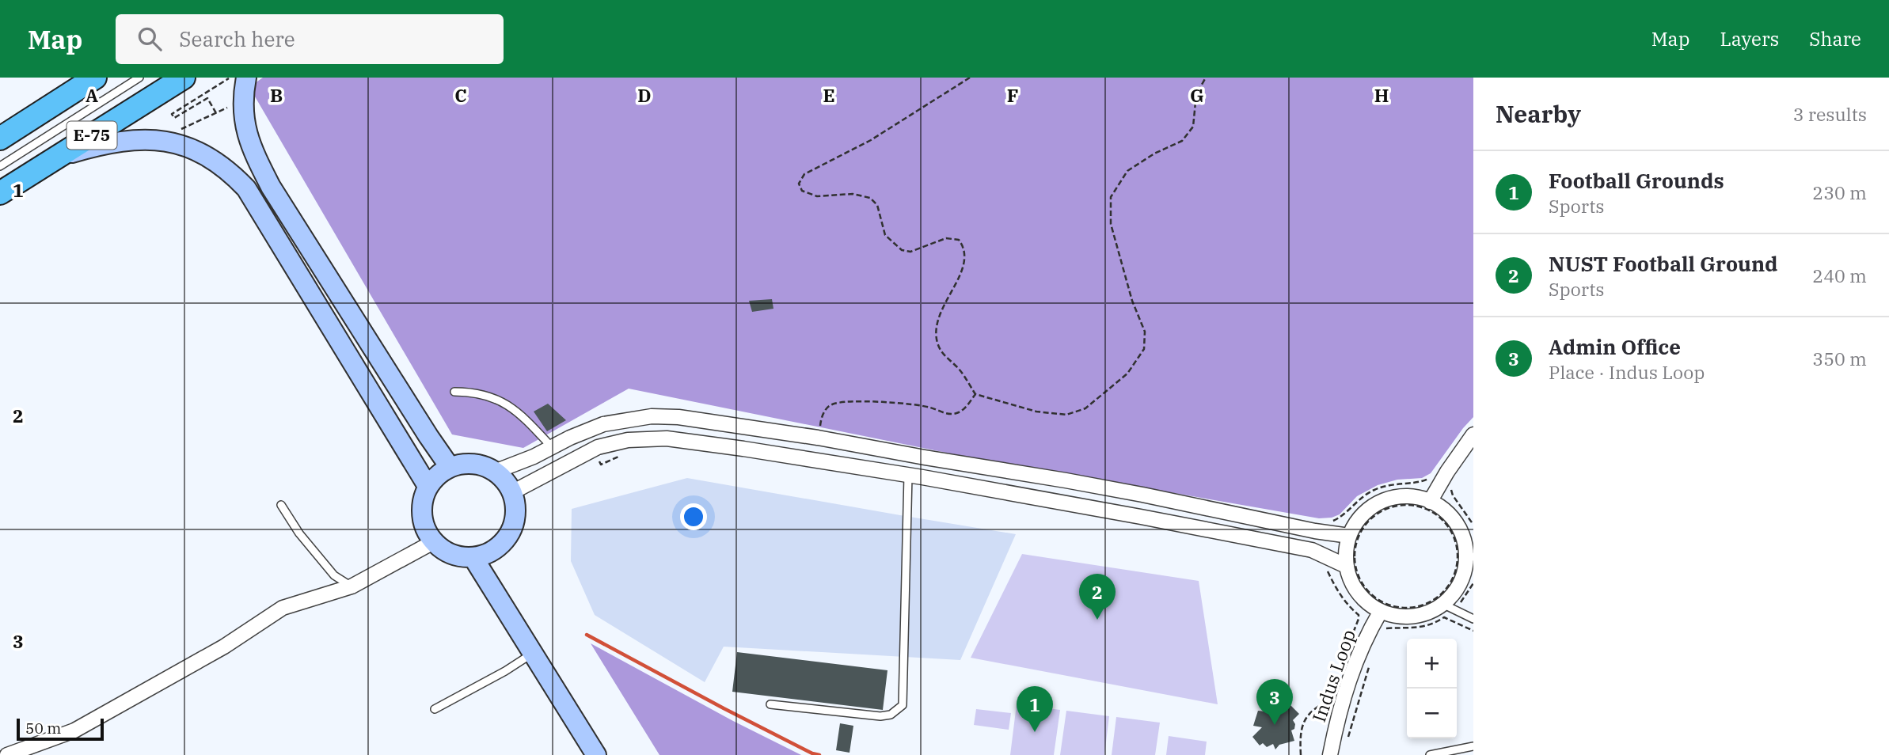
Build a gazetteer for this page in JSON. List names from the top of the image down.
{
  "streets": {
    "highway": ["E-75"],
    "street": ["Indus Loop"]
  },
  "scale_bar": "50 m",
  "page": {
    "header": "Map",
    "search": "Search here",
    "nav": ["Map", "Layers", "Share"],
    "heading": ["Nearby", "3 results"],
    "list": [
      {
        "mark": "1",
        "name": "Football Grounds",
        "note": "Sports",
        "value": "230 m"
      },
      {
        "mark": "2",
        "name": "NUST Football Ground",
        "note": "Sports",
        "value": "240 m"
      },
      {
        "mark": "3",
        "name": "Admin Office",
        "note": "Place · Indus Loop",
        "value": "350 m"
      }
    ],
    "pins": ["2", "3", "1"],
    "map_buttons": ["+", "−"],
    "scale": "50 m"
  },
  "grid": {
    "columns": [
      "A",
      "B",
      "C",
      "D",
      "E",
      "F",
      "G",
      "H"
    ],
    "rows": ["1", "2", "3"]
  }
}
